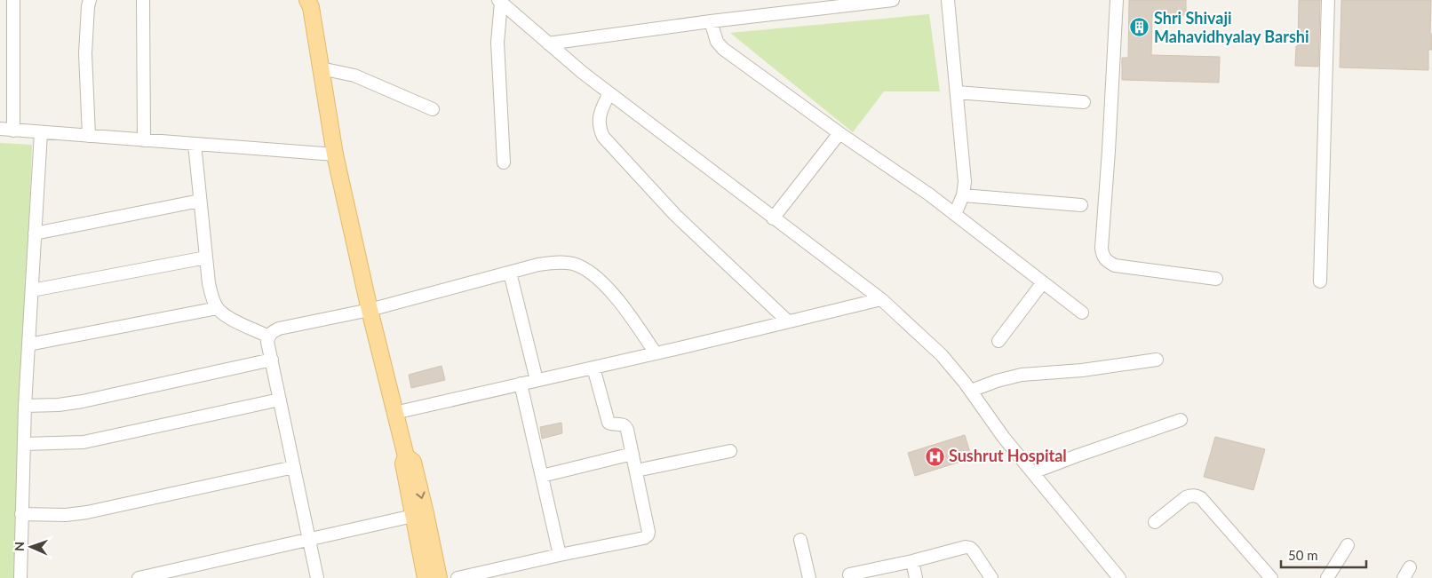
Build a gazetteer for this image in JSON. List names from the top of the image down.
{
  "places": {
    "building": ["Shri Shivaji Mahavidhyalay Barshi"],
    "hospital": ["Sushrut Hospital"]
  },
  "scale_bar": "50 m",
  "north": "left"
}
